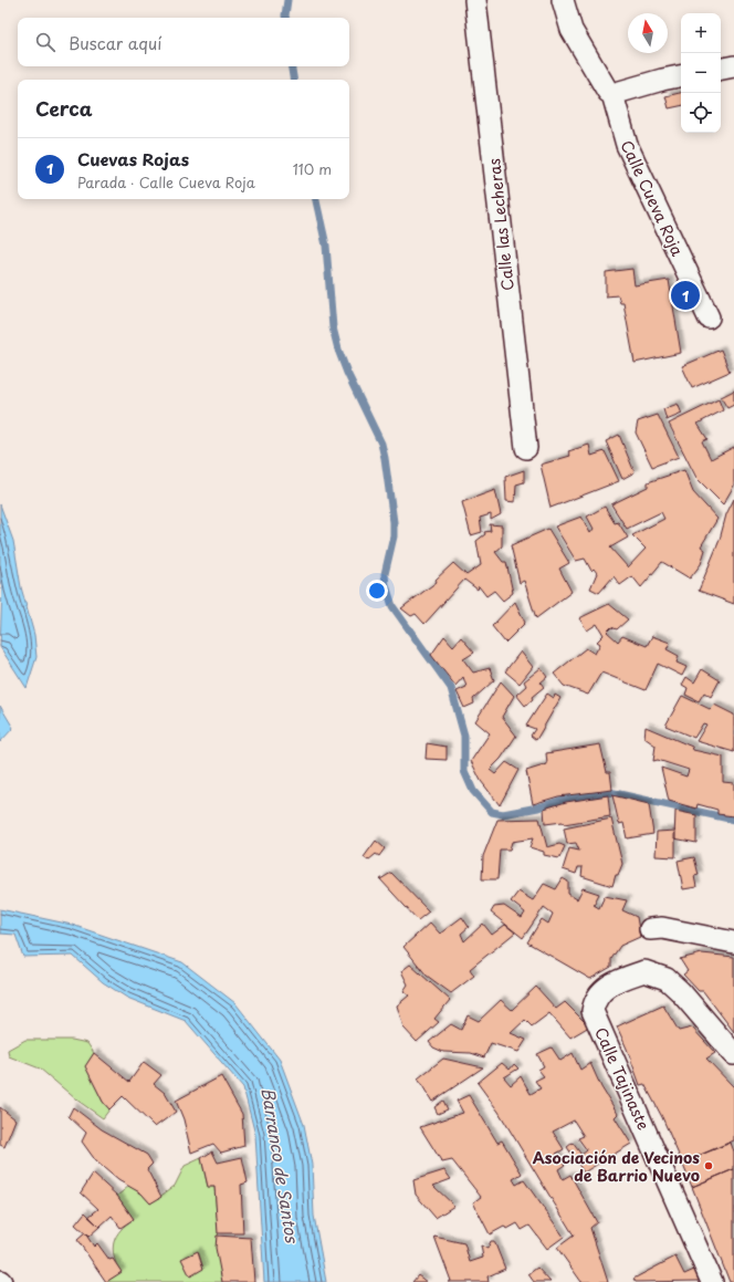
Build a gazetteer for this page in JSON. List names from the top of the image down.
{
  "streets": {
    "street": ["Calle Cueva Roja", "Calle las Lecheras", "Calle Tajinaste"]
  },
  "water": ["Barranco de Santos"],
  "places": ["Asociación de Vecinos de Barrio Nuevo"],
  "north": "top",
  "page": {
    "map_buttons": ["+", "−"],
    "search": "Buscar aquí",
    "heading": "Cerca",
    "list": [
      {
        "mark": "1",
        "name": "Cuevas Rojas",
        "note": "Parada · Calle Cueva Roja",
        "value": "110 m"
      }
    ],
    "pins": "1"
  }
}
